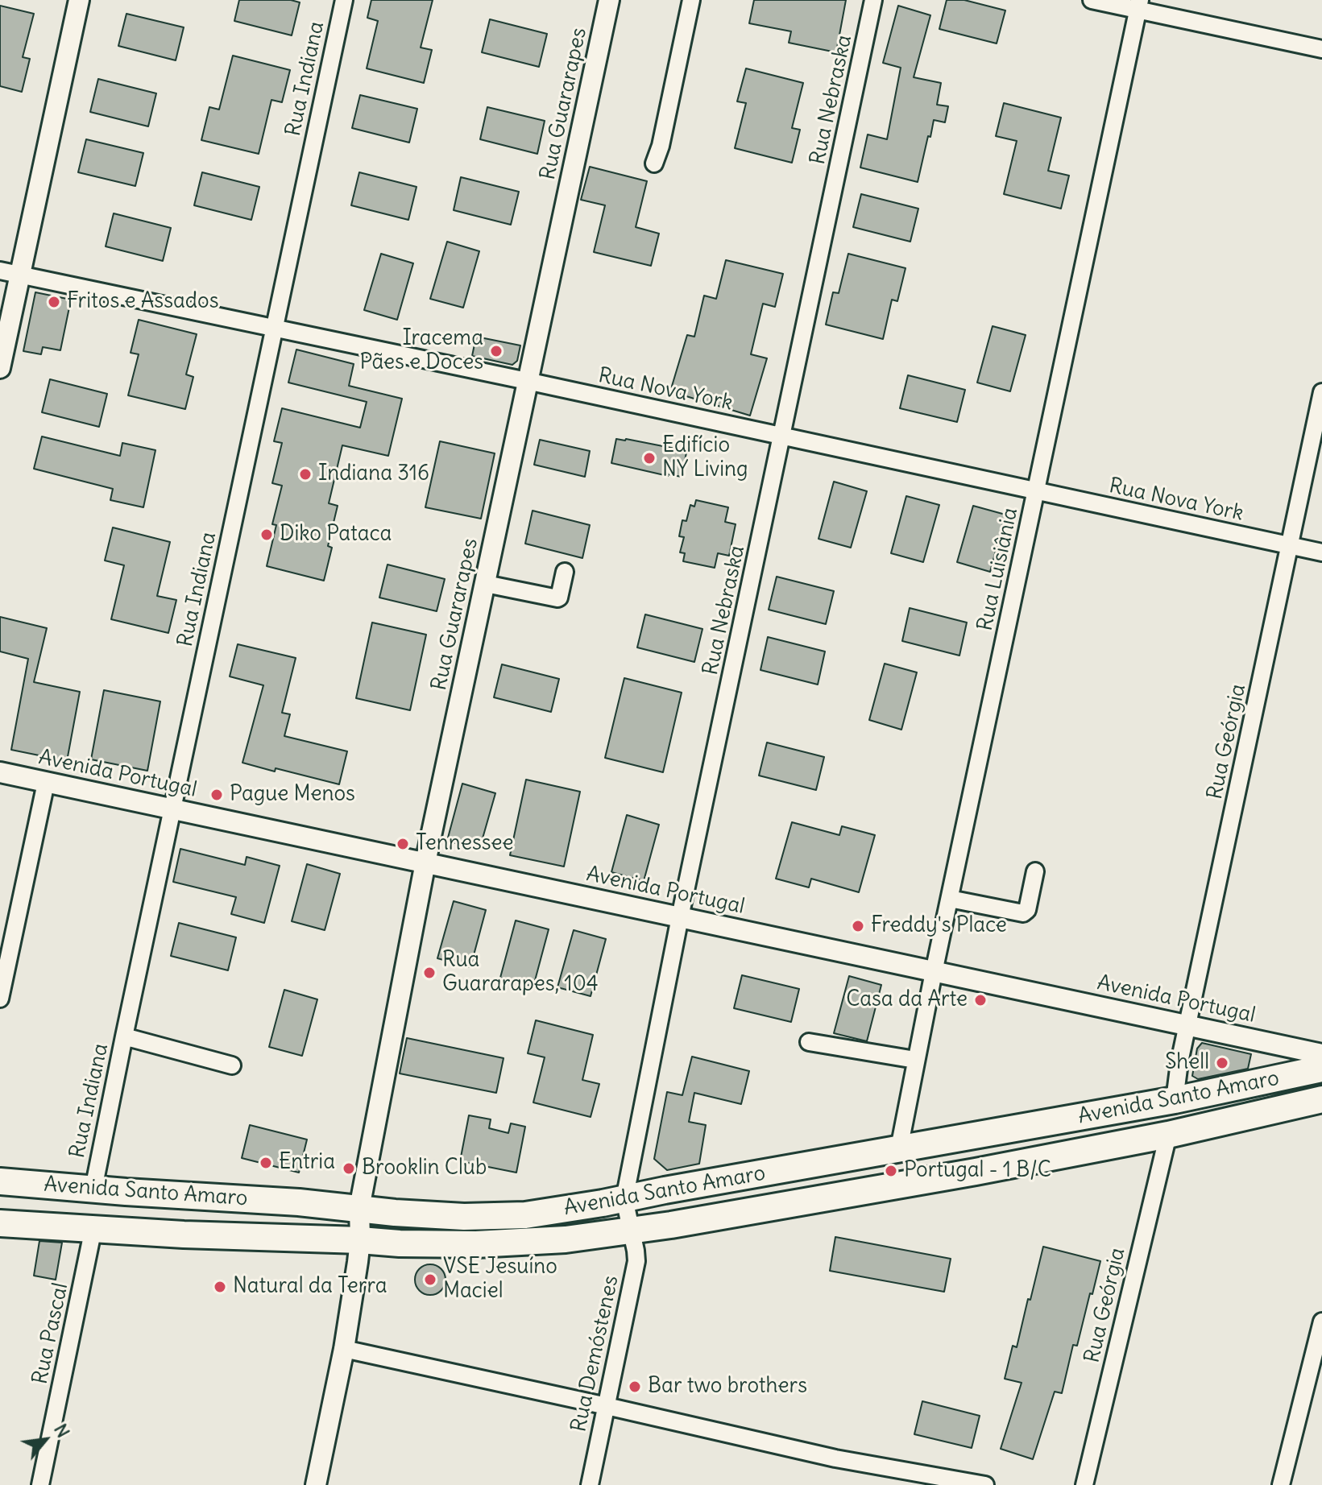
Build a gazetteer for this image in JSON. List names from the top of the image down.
{
  "streets": {
    "main road": ["Avenida Santo Amaro"],
    "street": [
      "Rua Indiana",
      "Rua Nebraska",
      "Rua Guararapes",
      "Rua Nova York",
      "Rua Luisiânia",
      "Rua Geórgia",
      "Avenida Portugal",
      "Rua Pascal",
      "Rua Demóstenes"
    ]
  },
  "crossings": [
    ["Rua Indiana", "Rua Nova York"],
    ["Rua Indiana", "Avenida Portugal"],
    ["Rua Indiana", "Avenida Santo Amaro"],
    ["Rua Nebraska", "Rua Nova York"],
    ["Rua Nebraska", "Avenida Portugal"],
    ["Rua Nebraska", "Avenida Santo Amaro"],
    ["Rua Nebraska", "Rua Demóstenes"],
    ["Rua Guararapes", "Rua Nova York"],
    ["Rua Guararapes", "Avenida Portugal"],
    ["Rua Guararapes", "Avenida Santo Amaro"],
    ["Rua Nova York", "Rua Luisiânia"],
    ["Rua Nova York", "Rua Geórgia"],
    ["Rua Luisiânia", "Avenida Portugal"],
    ["Rua Luisiânia", "Avenida Santo Amaro"],
    ["Rua Geórgia", "Avenida Portugal"],
    ["Rua Geórgia", "Avenida Santo Amaro"],
    ["Avenida Santo Amaro", "Rua Pascal"],
    ["Avenida Santo Amaro", "Rua Demóstenes"]
  ],
  "places": [
    "Fritos e Assados",
    "Iracema Pães e Doces",
    "Edifício NY Living",
    "Indiana 316",
    "Diko Pataca",
    "Pague Menos",
    "Tennessee",
    "Freddy's Place",
    "Rua Guararapes, 104",
    "Casa da Arte",
    "Shell",
    "Entria",
    "Brooklin Club",
    "Portugal - 1 B/C",
    "VSE Jesuíno Maciel",
    "Natural da Terra",
    "Bar two brothers"
  ],
  "north": "top right"
}
